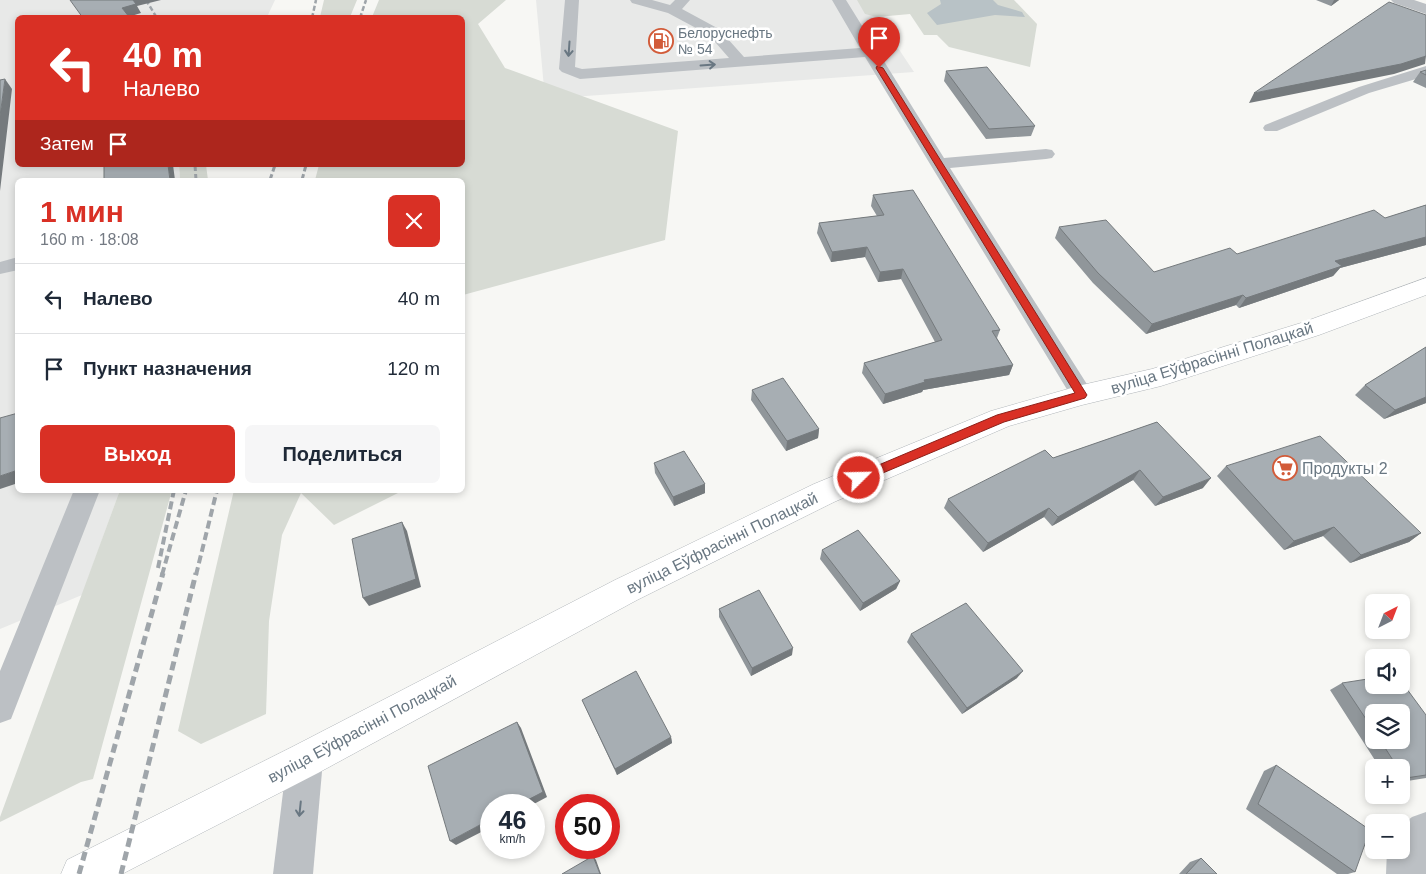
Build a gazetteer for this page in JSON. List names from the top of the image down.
{
  "streets": {
    "main road": ["вуліца Еўфрасінні Полацкай"]
  },
  "places": {
    "fuel station": ["Белоруснефть № 54"],
    "supermarket": ["Продукты 2"]
  },
  "north": "top right",
  "page": {
    "turn": ["40 m", "Налево"],
    "then": "Затем",
    "heading": ["1 мин", "160 m · 18:08"],
    "list": [
      {
        "name": "Налево",
        "value": "40 m"
      },
      {
        "name": "Пункт назначения",
        "value": "120 m"
      }
    ],
    "buttons": ["Выход", "Поделиться"],
    "map_buttons": ["+", "−"],
    "speed": "46 km/h",
    "limit": "50"
  }
}
